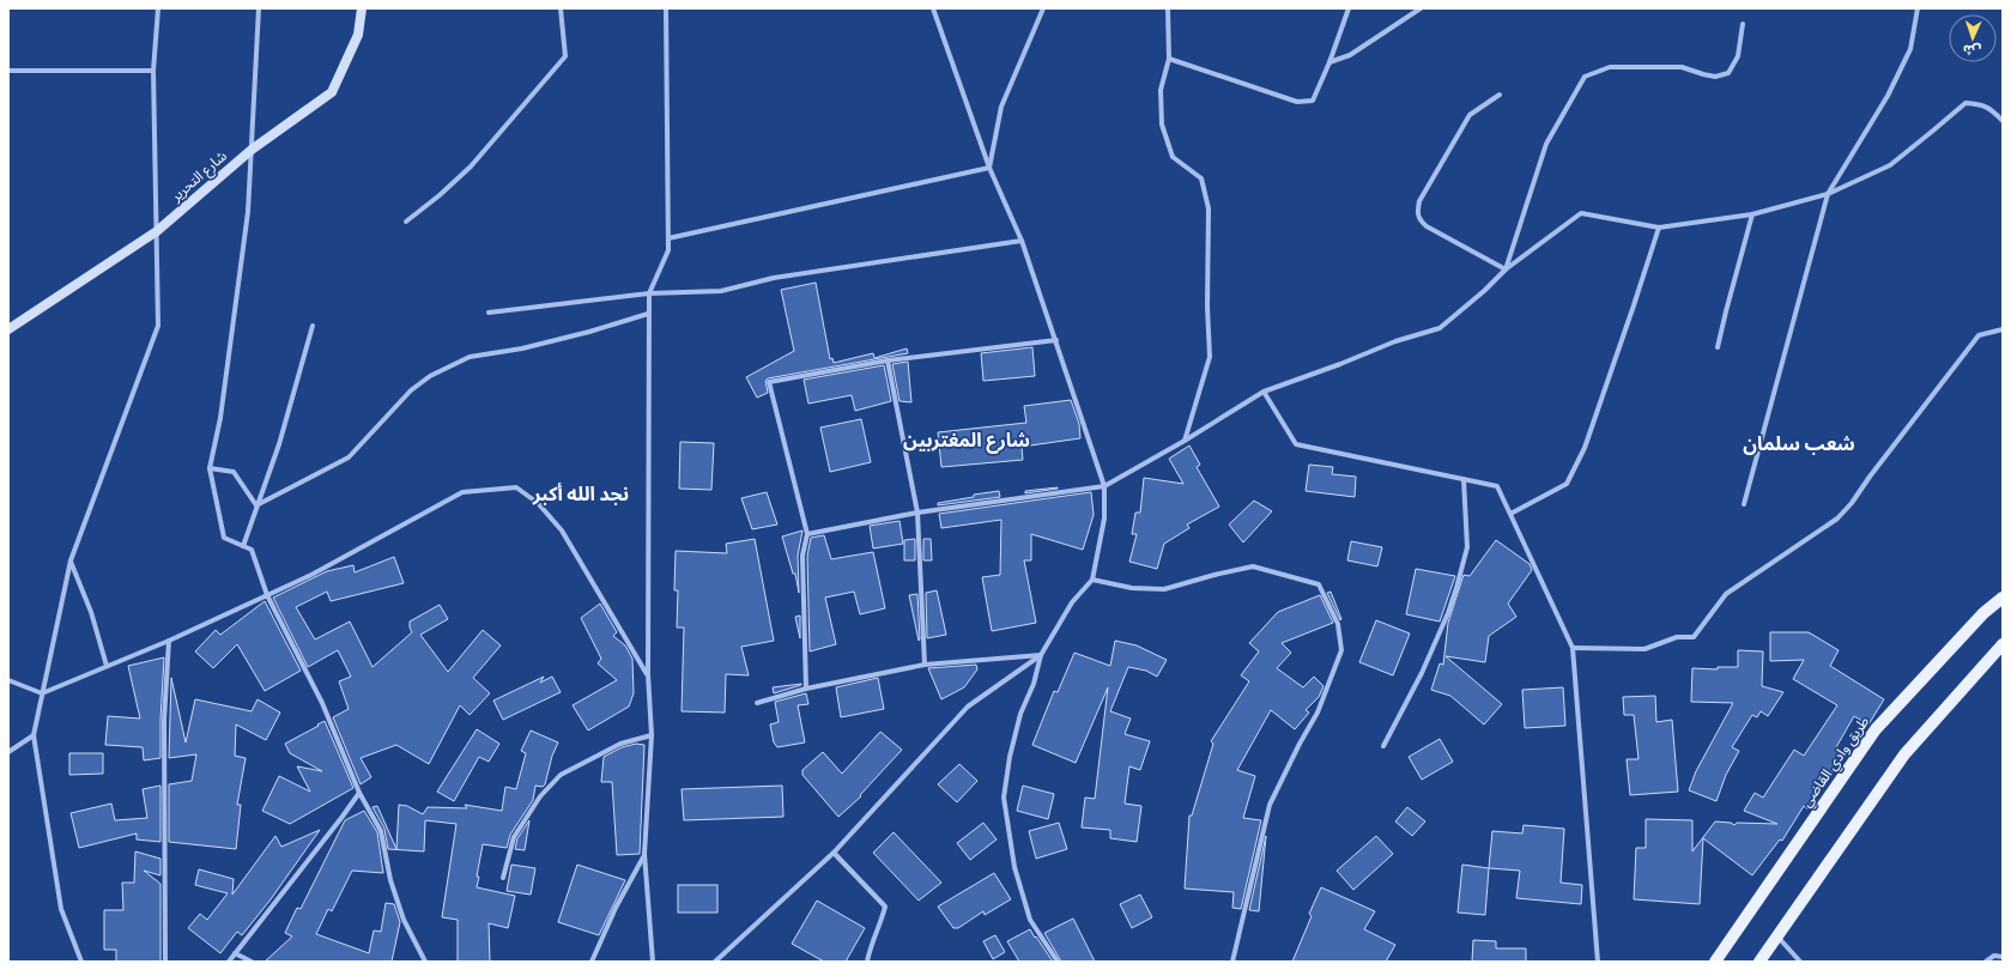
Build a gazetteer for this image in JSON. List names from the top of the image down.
{
  "streets": {
    "main road": ["شارع التحرير", "طريق وادي القاضي"]
  },
  "districts": ["شارع المغتربين", "شعب سلمان", "نجد الله أكبر"],
  "north": "bottom"
}
